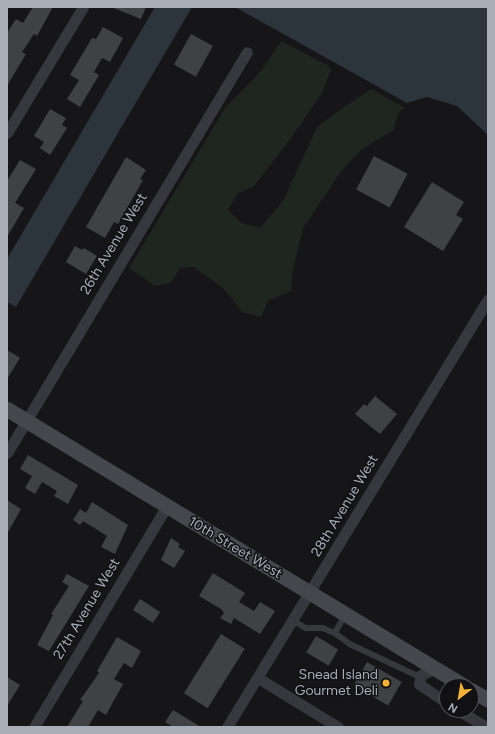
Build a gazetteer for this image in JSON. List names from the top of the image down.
{
  "streets": {
    "street": [
      "26th Avenue West",
      "28th Avenue West",
      "10th Street West",
      "27th Avenue West"
    ]
  },
  "crossings": [
    ["26th Avenue West", "10th Street West"],
    ["28th Avenue West", "10th Street West"],
    ["10th Street West", "27th Avenue West"]
  ],
  "places": ["Snead Island Gourmet Deli"],
  "north": "bottom left"
}
